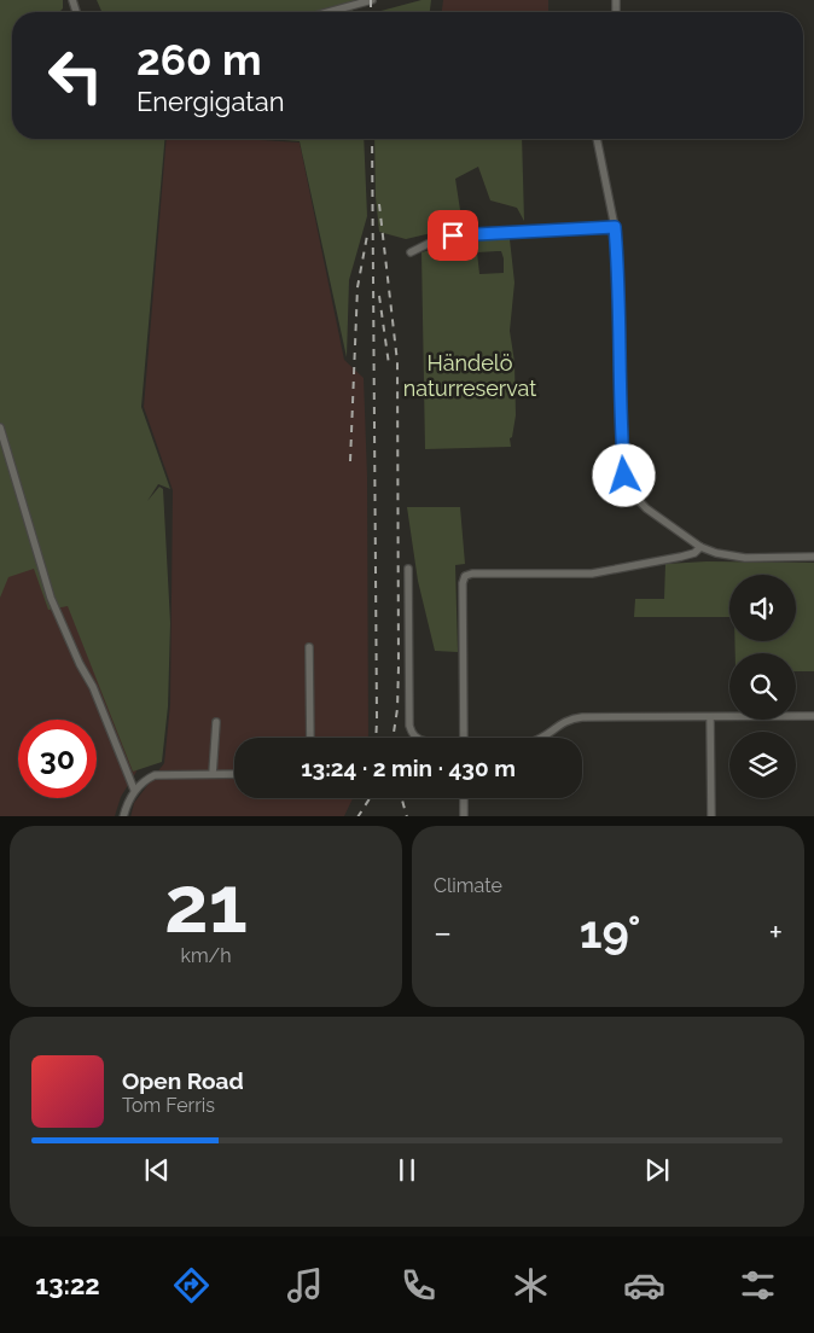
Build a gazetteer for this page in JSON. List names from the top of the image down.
{
  "parks": ["Händelö naturreservat"],
  "page": {
    "turn": ["260 m", "Energigatan"],
    "limit": "30",
    "trip": "13:24 · 2 min · 430 m",
    "tile": [
      ["21", "km/h"],
      "Climate"
    ],
    "heat": ["−", "19°", "+"],
    "song": ["Open Road", "Tom Ferris"],
    "tabs": "13:22"
  }
}
